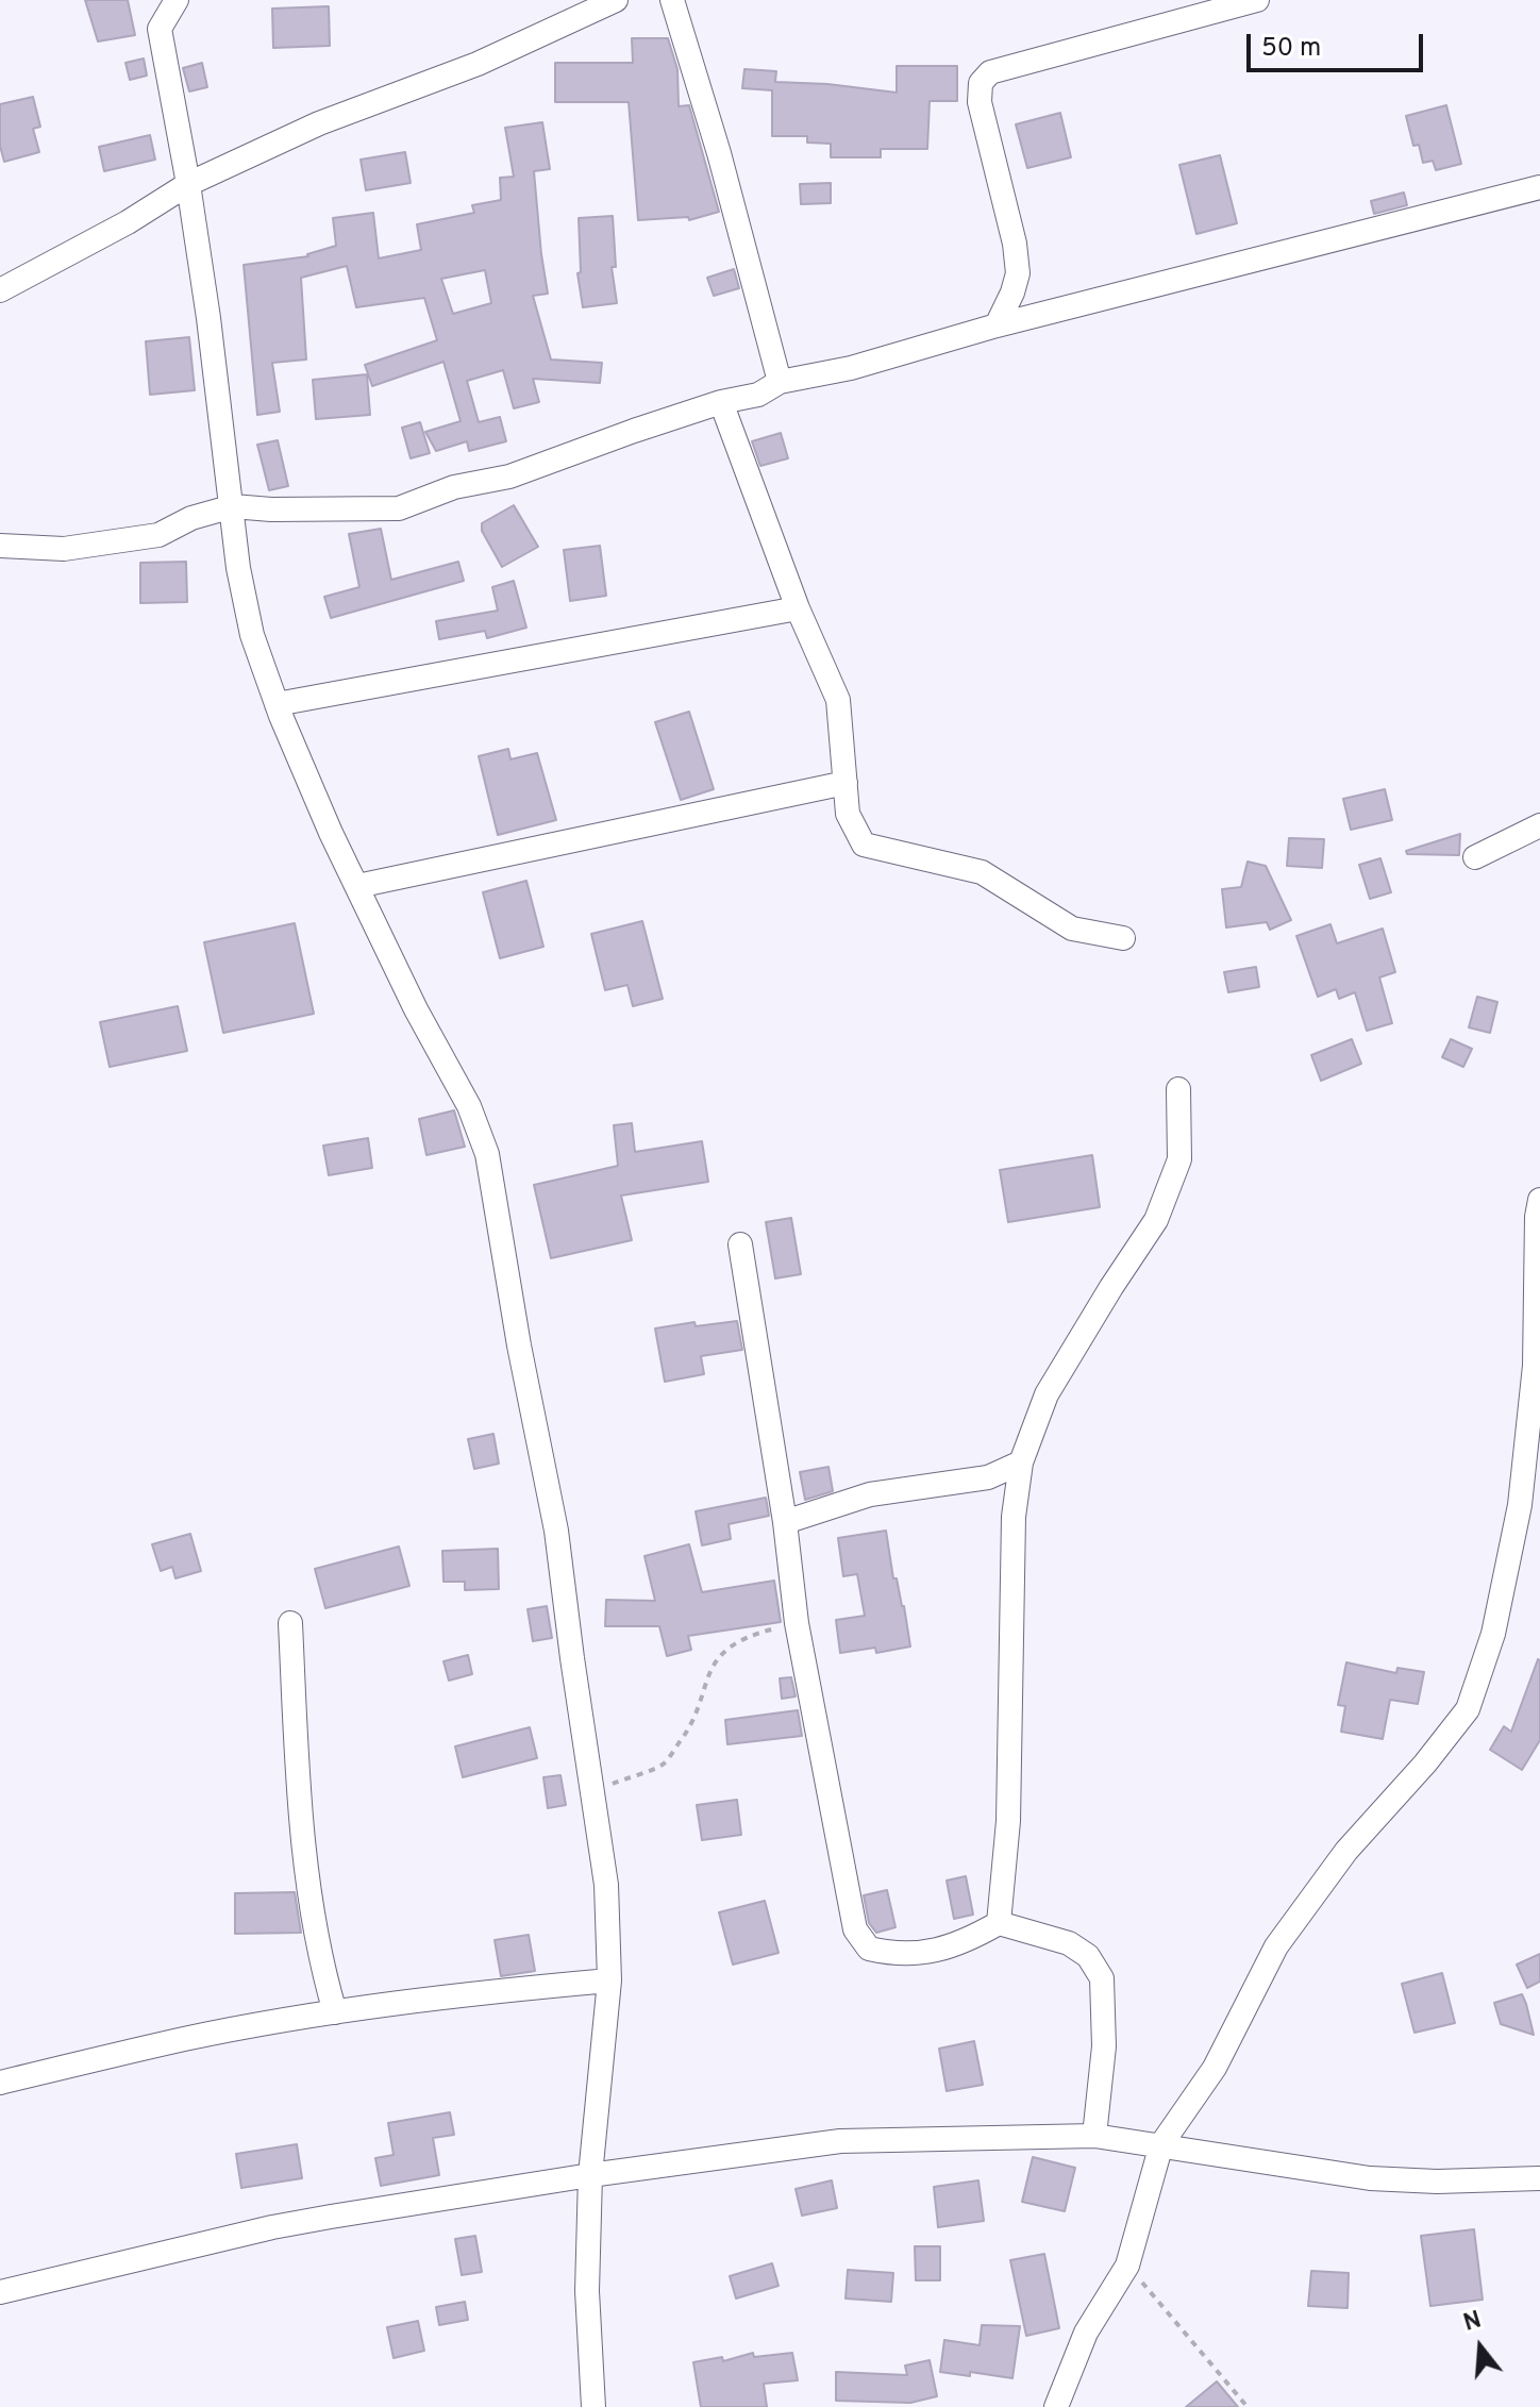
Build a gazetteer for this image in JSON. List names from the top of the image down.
{
  "scale_bar": "50 m",
  "north": "top"
}
